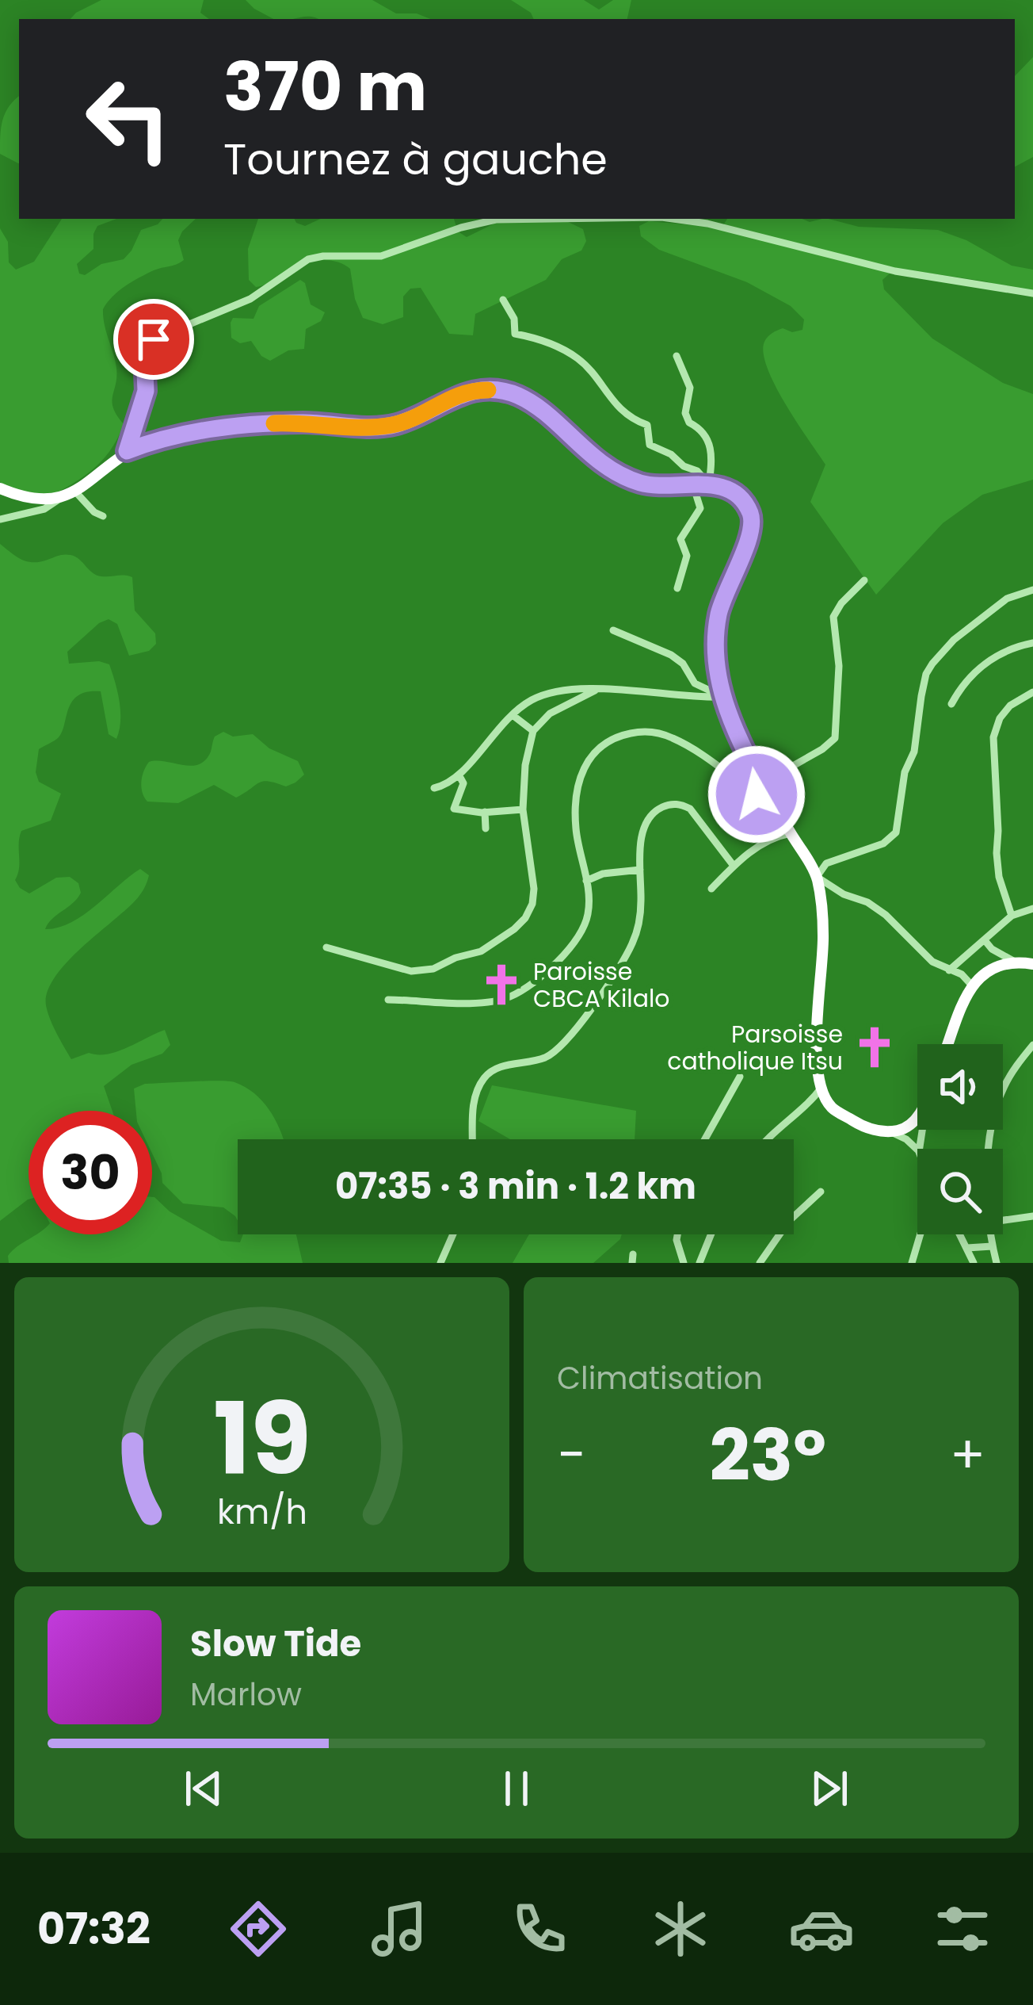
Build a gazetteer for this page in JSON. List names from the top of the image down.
{
  "places": {
    "church": ["Paroisse CBCA Kilalo", "Parsoisse catholique Itsu"]
  },
  "page": {
    "turn": ["370 m", "Tournez à gauche"],
    "limit": "30",
    "trip": "07:35 · 3 min · 1.2 km",
    "tile": "Climatisation",
    "heat": ["−", "23°", "+"],
    "song": ["Slow Tide", "Marlow"],
    "tabs": "07:32",
    "gauge": ["19", "km/h"]
  }
}
